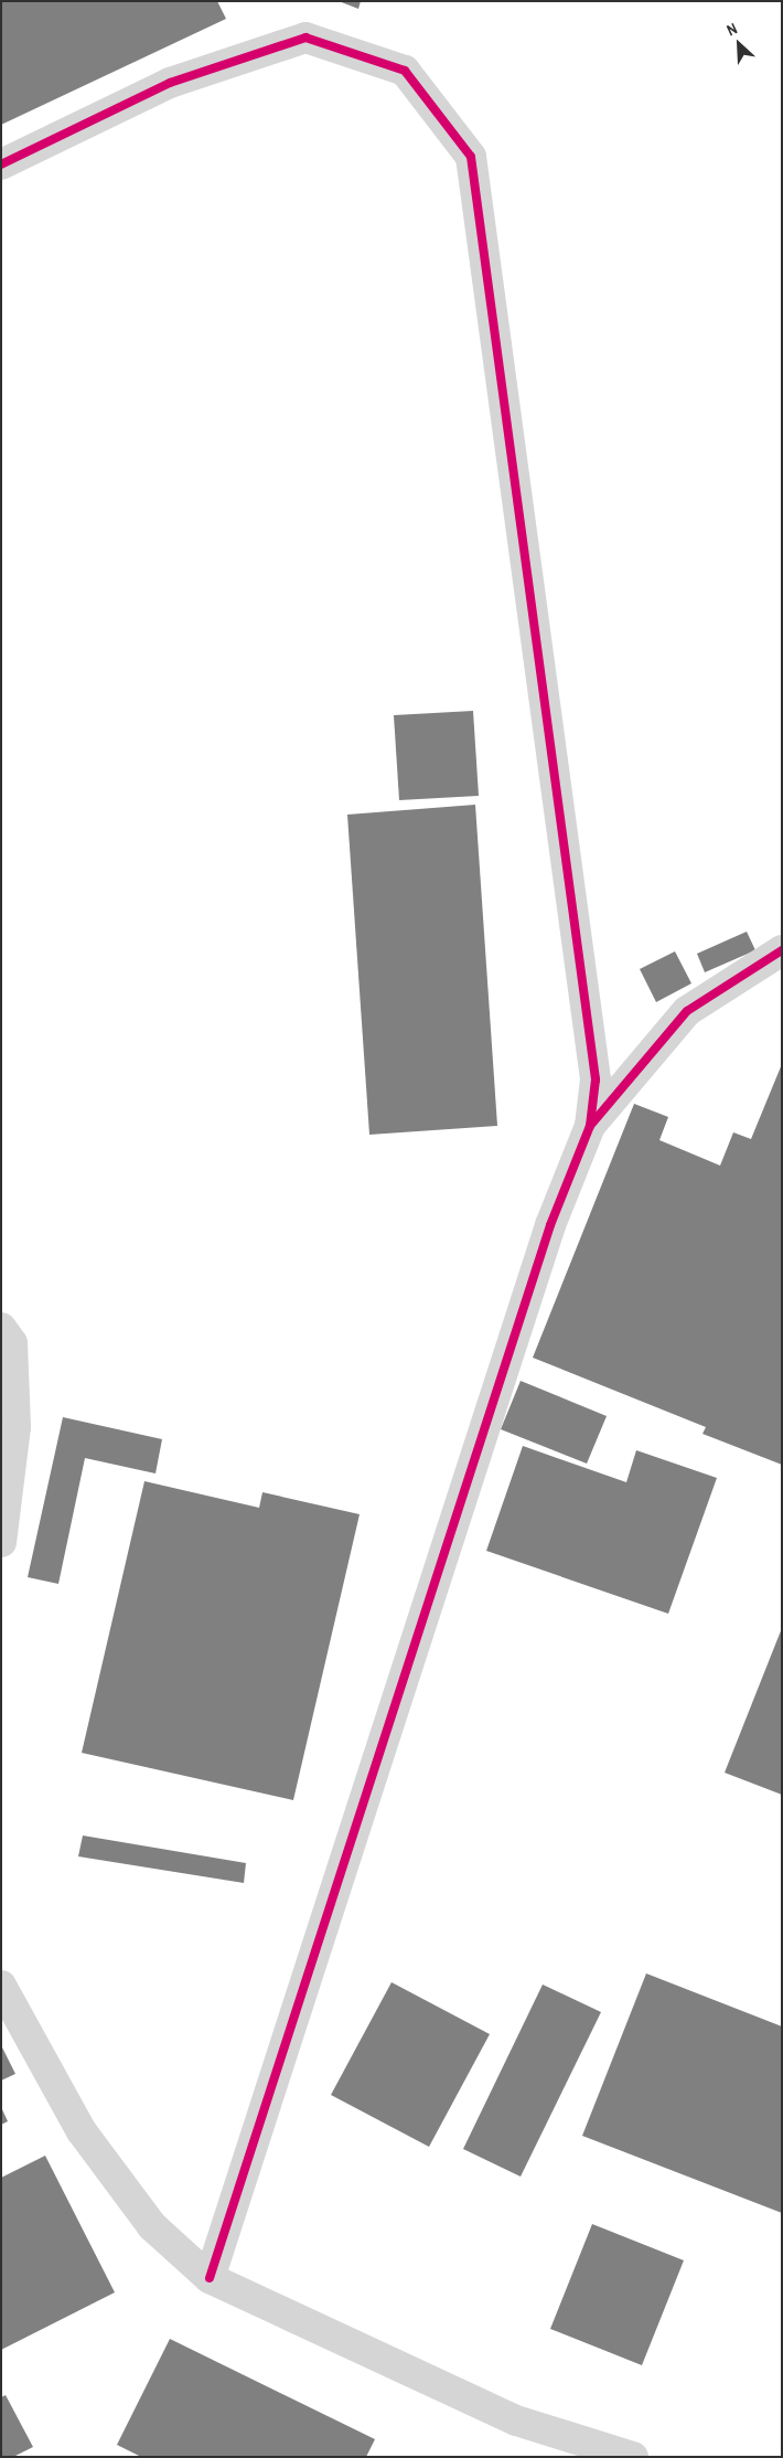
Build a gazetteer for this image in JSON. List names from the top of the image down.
{
  "north": "top left"
}
